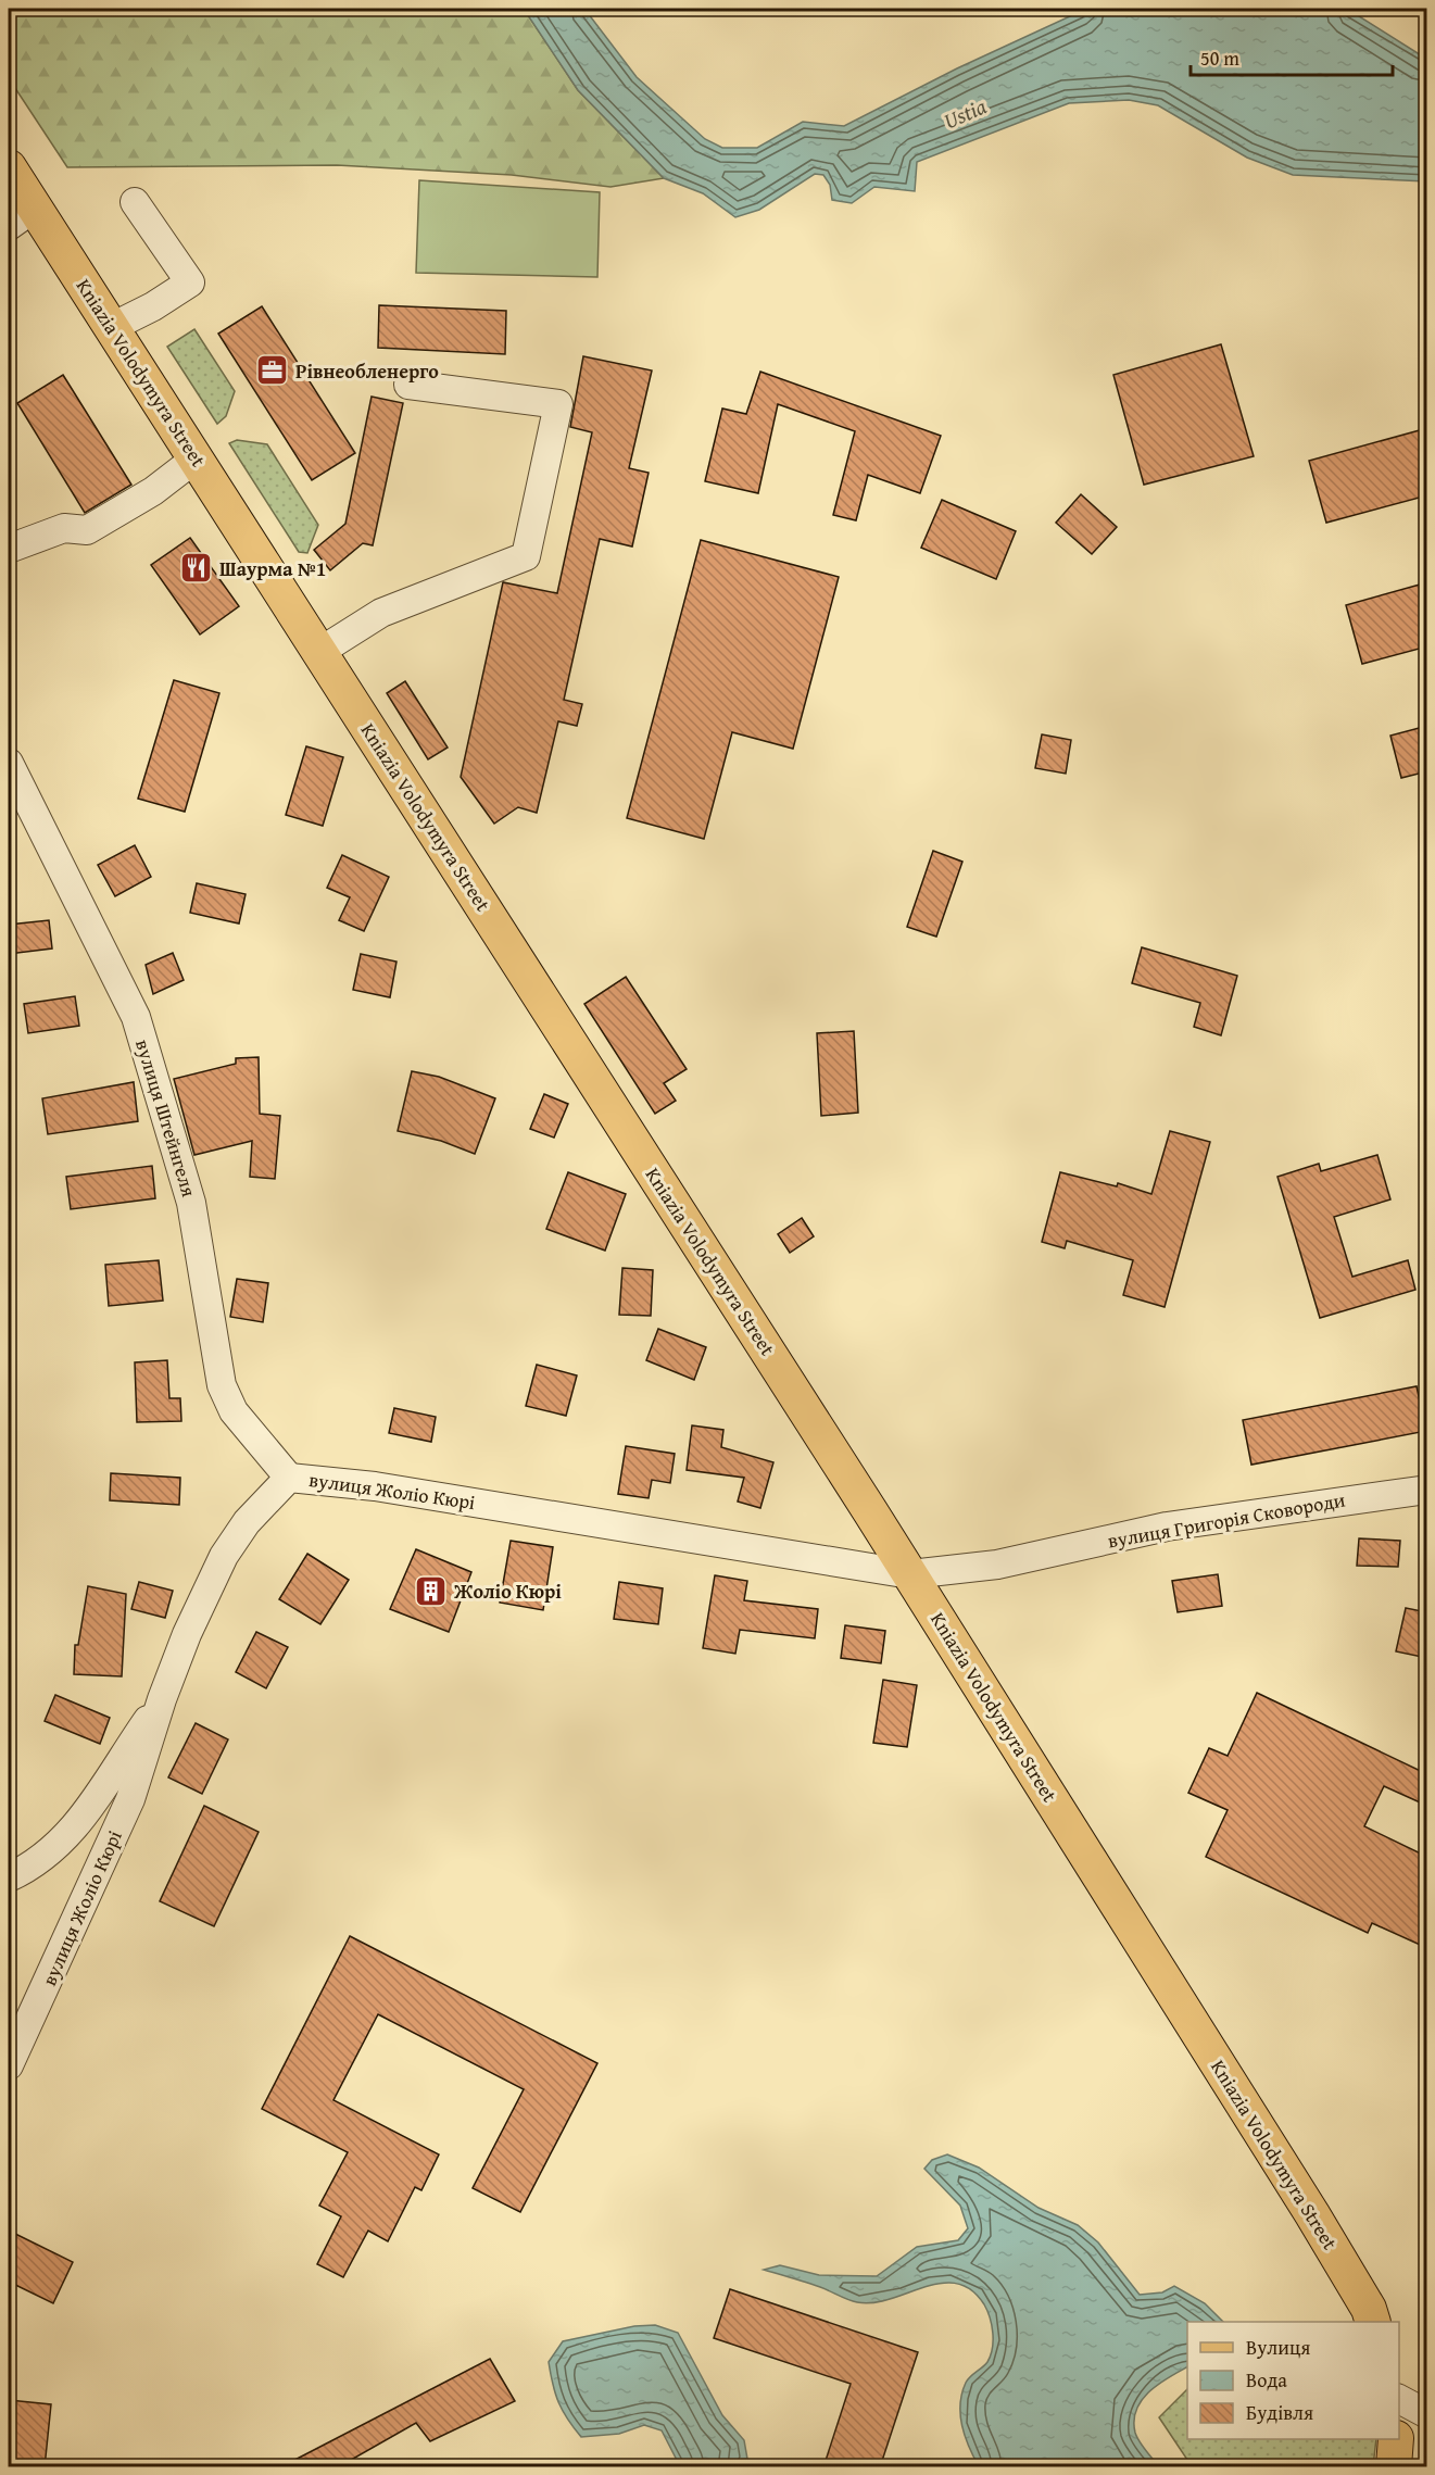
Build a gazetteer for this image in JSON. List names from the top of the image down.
{
  "streets": {
    "main road": ["Kniazia Volodymyra Street"],
    "street": ["вулиця Штейнгеля", "вулиця Жоліо Кюрі", "вулиця Григорія Сковороди"]
  },
  "crossings": [
    ["Kniazia Volodymyra Street", "вулиця Жоліо Кюрі"],
    ["Kniazia Volodymyra Street", "вулиця Григорія Сковороди"],
    ["вулиця Штейнгеля", "вулиця Жоліо Кюрі"],
    ["вулиця Жоліо Кюрі", "вулиця Григорія Сковороди"]
  ],
  "water": ["Ustia"],
  "places": {
    "office": ["Рівнеобленерго"],
    "restaurant": ["Шаурма №1"],
    "building": ["Жоліо Кюрі"]
  },
  "legend": ["Вулиця", "Вода", "Будівля"],
  "scale_bar": "50 m"
}
